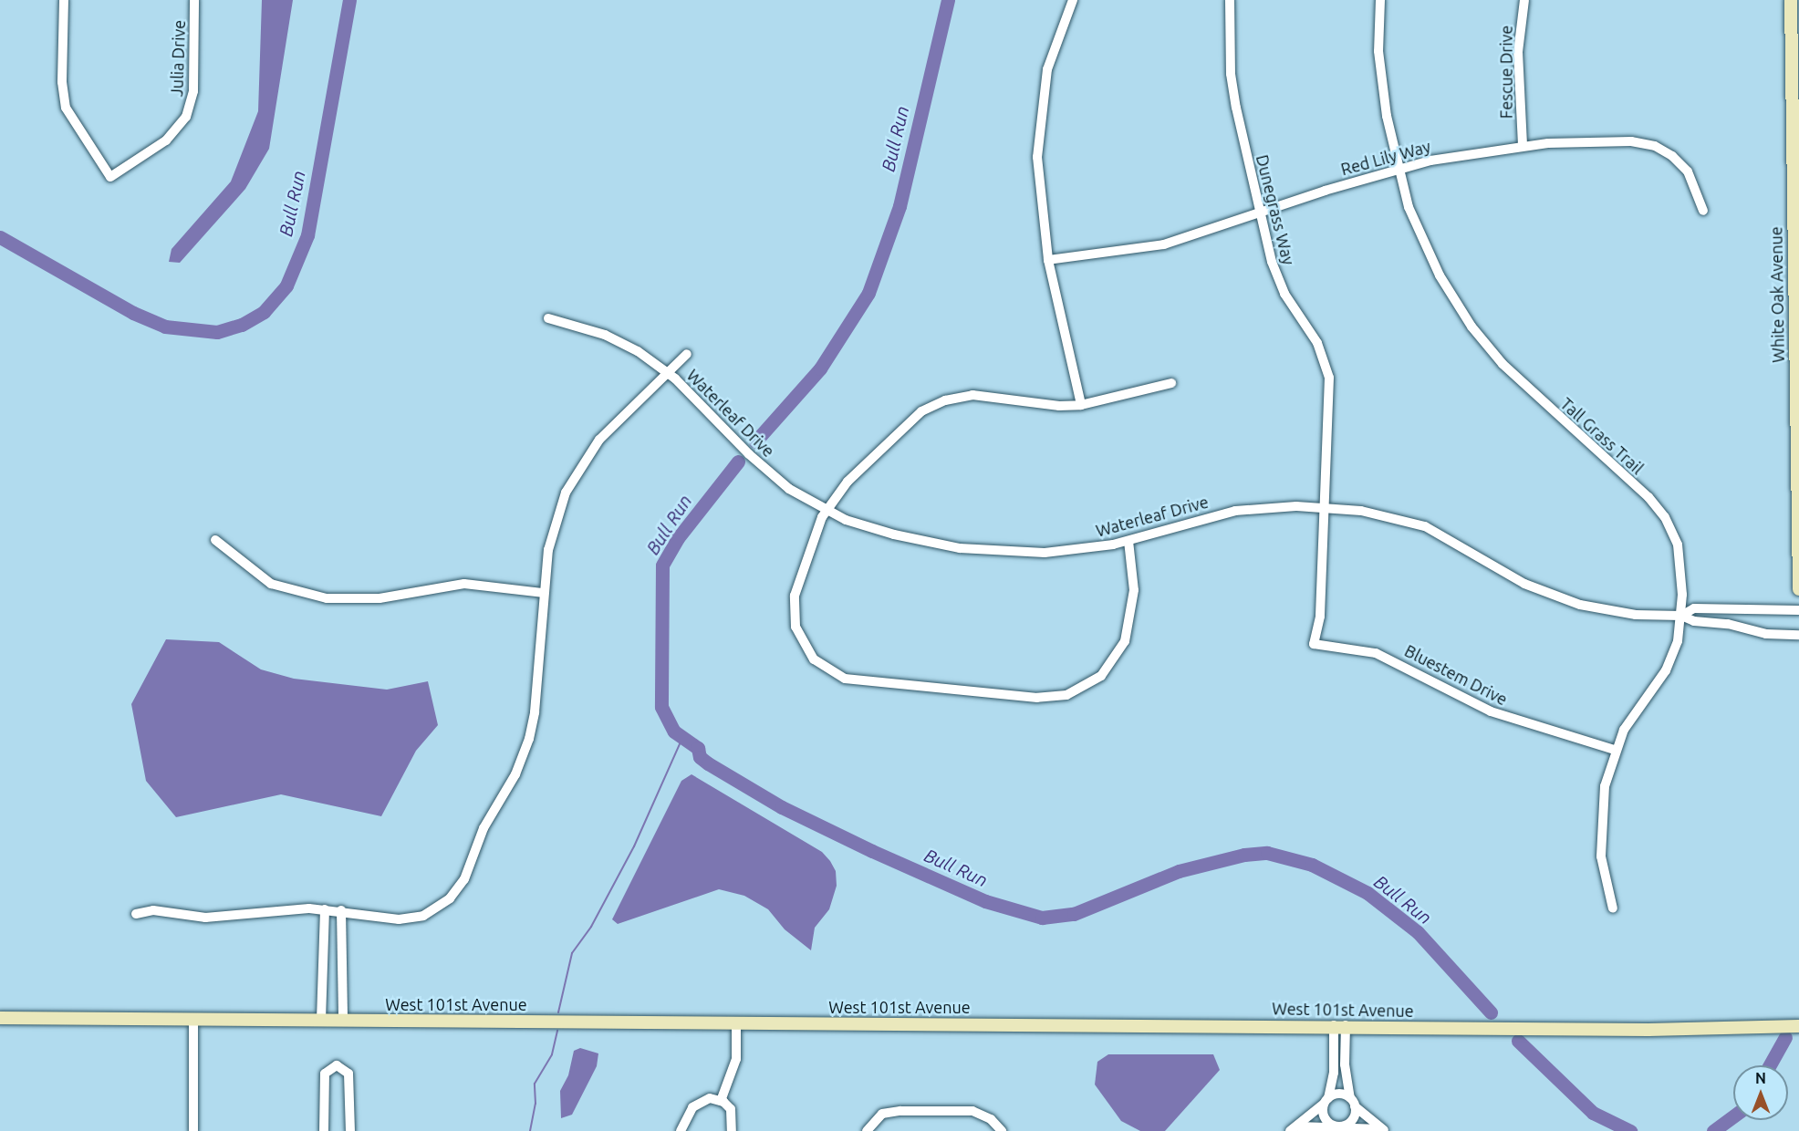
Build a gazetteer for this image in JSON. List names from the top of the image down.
{
  "streets": {
    "street": [
      "Julia Drive",
      "Fescue Drive",
      "Red Lily Way",
      "Dunegrass Way",
      "White Oak Avenue",
      "Waterleaf Drive",
      "Tall Grass Trail",
      "Bluestem Drive",
      "West 101st Avenue"
    ]
  },
  "crossings": [
    ["Fescue Drive", "Red Lily Way"],
    ["Red Lily Way", "Dunegrass Way"],
    ["Red Lily Way", "Tall Grass Trail"],
    ["Dunegrass Way", "Waterleaf Drive"],
    ["Dunegrass Way", "Bluestem Drive"],
    ["Waterleaf Drive", "Tall Grass Trail"],
    ["Tall Grass Trail", "Bluestem Drive"]
  ],
  "water": ["Bull Run"],
  "north": "top"
}
